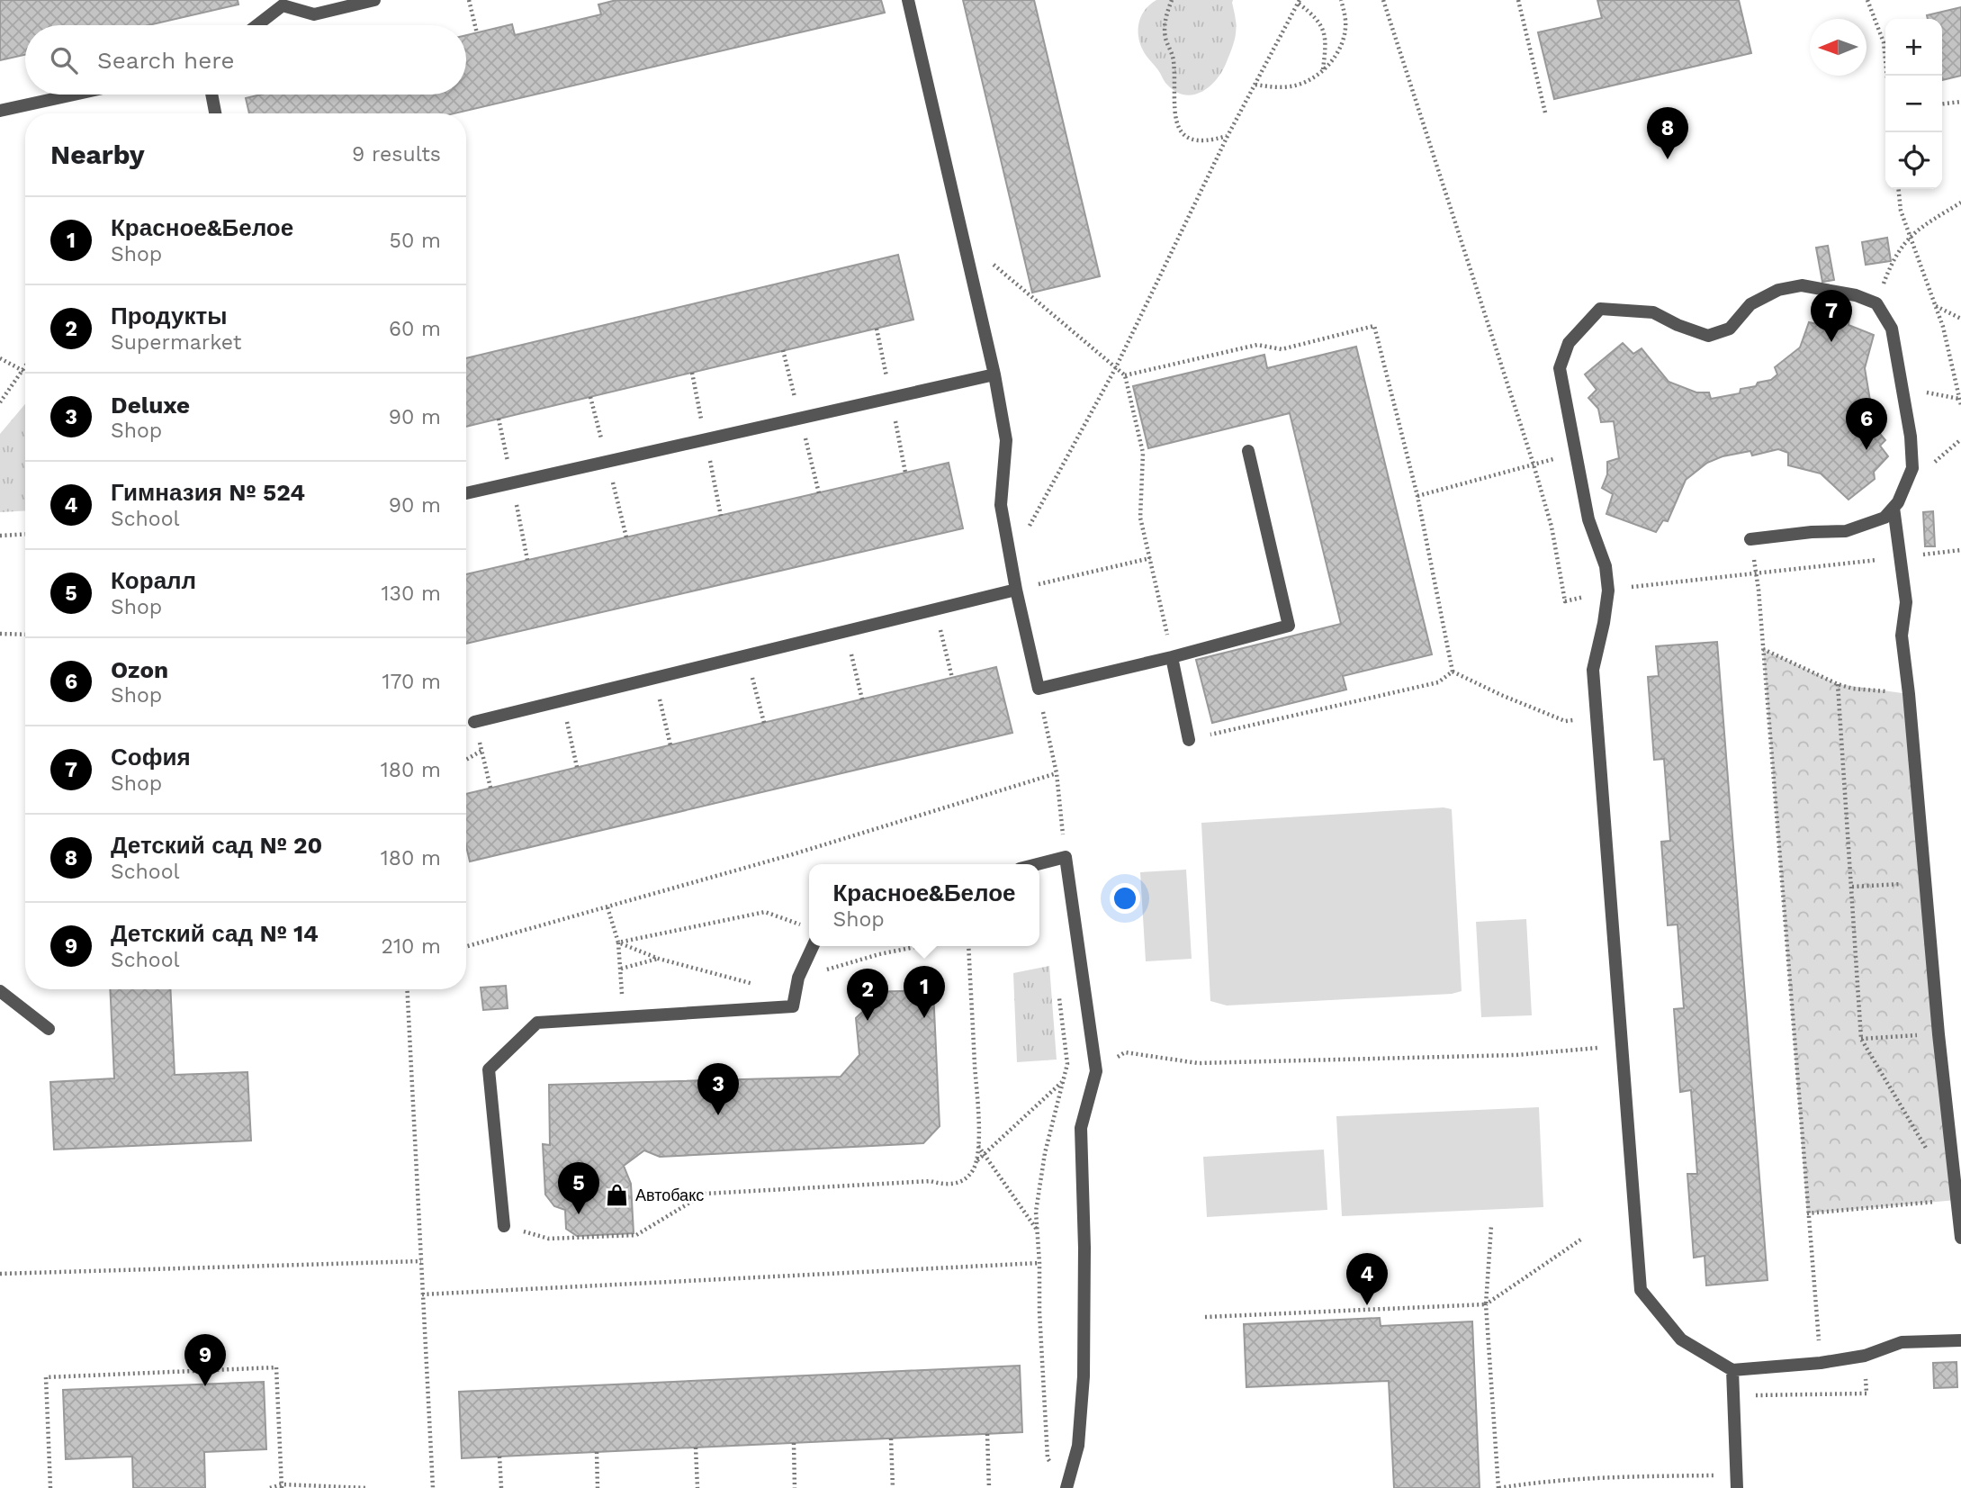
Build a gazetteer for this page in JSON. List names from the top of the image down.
{
  "places": {
    "shop": ["Автобакс"]
  },
  "north": "left",
  "page": {
    "map_buttons": ["+", "−"],
    "search": "Search here",
    "pins": [
      "8",
      "7",
      "6",
      "1",
      "2",
      "3",
      "5",
      "4",
      "9"
    ],
    "heading": ["Nearby", "9 results"],
    "list": [
      {
        "mark": "1",
        "name": "Красное&Белое",
        "note": "Shop",
        "value": "50 m"
      },
      {
        "mark": "2",
        "name": "Продукты",
        "note": "Supermarket",
        "value": "60 m"
      },
      {
        "mark": "3",
        "name": "Deluxe",
        "note": "Shop",
        "value": "90 m"
      },
      {
        "mark": "4",
        "name": "Гимназия № 524",
        "note": "School",
        "value": "90 m"
      },
      {
        "mark": "5",
        "name": "Коралл",
        "note": "Shop",
        "value": "130 m"
      },
      {
        "mark": "6",
        "name": "Ozon",
        "note": "Shop",
        "value": "170 m"
      },
      {
        "mark": "7",
        "name": "София",
        "note": "Shop",
        "value": "180 m"
      },
      {
        "mark": "8",
        "name": "Детский сад № 20",
        "note": "School",
        "value": "180 m"
      },
      {
        "mark": "9",
        "name": "Детский сад № 14",
        "note": "School",
        "value": "210 m"
      }
    ],
    "popup": ["Красное&Белое", "Shop"]
  }
}
